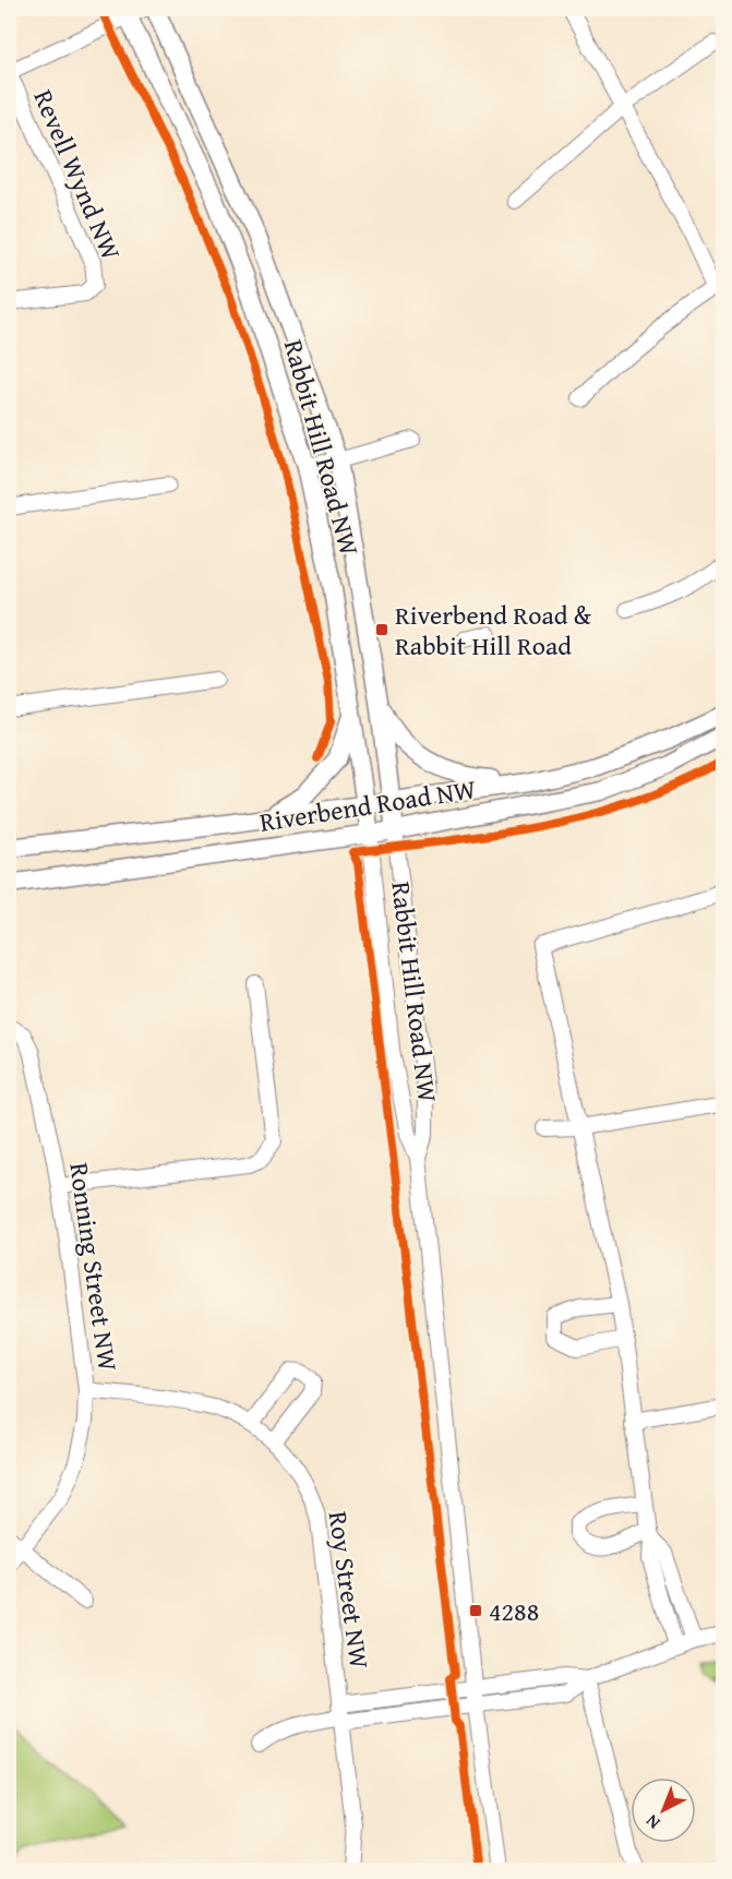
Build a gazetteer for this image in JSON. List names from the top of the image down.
{
  "streets": {
    "main road": ["Rabbit Hill Road NW", "Riverbend Road NW"],
    "street": ["Revell Wynd NW", "Ronning Street NW", "Roy Street NW"]
  },
  "crossings": [
    ["Rabbit Hill Road NW", "Riverbend Road NW"],
    ["Ronning Street NW", "Roy Street NW"]
  ],
  "places": {
    "transit": ["Riverbend Road & Rabbit Hill Road", "4288"]
  },
  "north": "bottom left"
}
